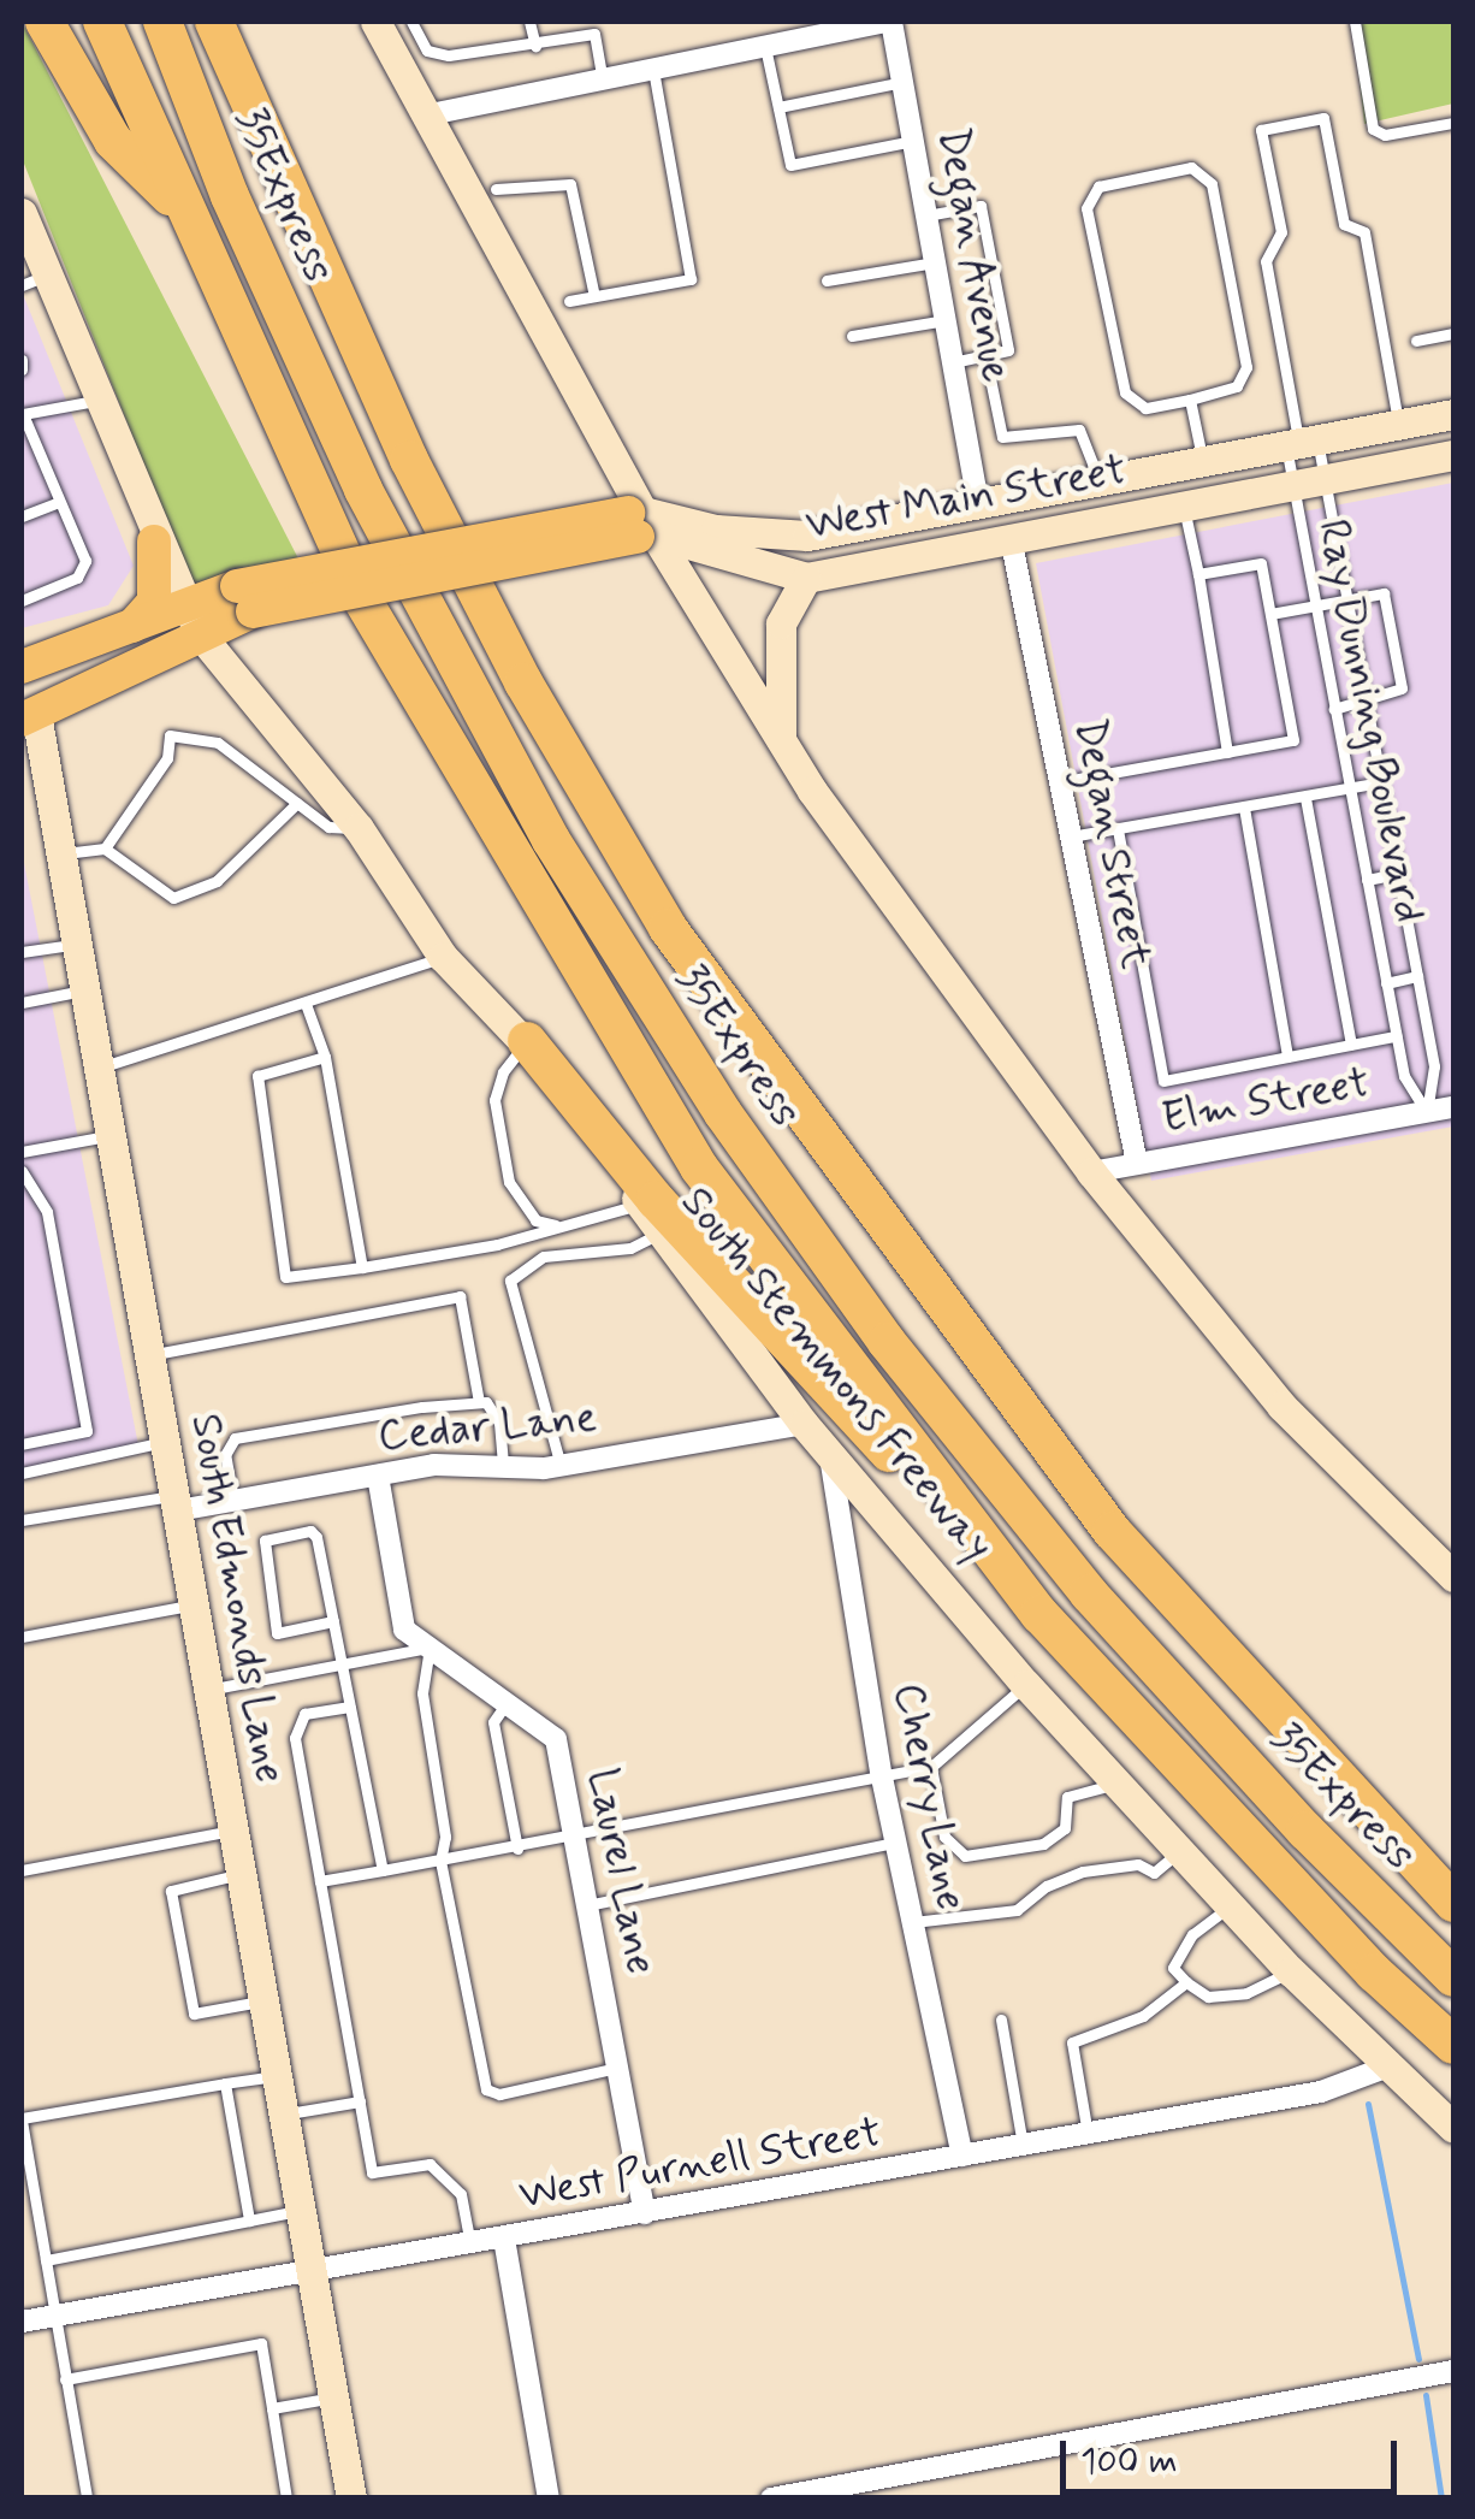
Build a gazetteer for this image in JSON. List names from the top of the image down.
{
  "streets": {
    "highway": ["35Express", "South Stemmons Freeway"],
    "main road": ["West Main Street", "South Edmonds Lane"],
    "street": [
      "Degan Avenue",
      "Degan Street",
      "Elm Street",
      "Cedar Lane",
      "Cherry Lane",
      "Laurel Lane",
      "West Purnell Street"
    ],
    "lane": ["Ray Dunning Boulevard"]
  },
  "crossings": [
    ["Degan Avenue", "West Main Street"],
    ["West Main Street", "Ray Dunning Boulevard"],
    ["West Main Street", "Degan Street"],
    ["West Main Street", "South Edmonds Lane"],
    ["Ray Dunning Boulevard", "Elm Street"],
    ["Degan Street", "Elm Street"],
    ["South Stemmons Freeway", "Cedar Lane"],
    ["South Stemmons Freeway", "Cherry Lane"],
    ["South Stemmons Freeway", "West Purnell Street"],
    ["Cedar Lane", "South Edmonds Lane"],
    ["Cedar Lane", "Laurel Lane"],
    ["South Edmonds Lane", "West Purnell Street"],
    ["Cherry Lane", "West Purnell Street"],
    ["Laurel Lane", "West Purnell Street"]
  ],
  "scale_bar": "100 m"
}
